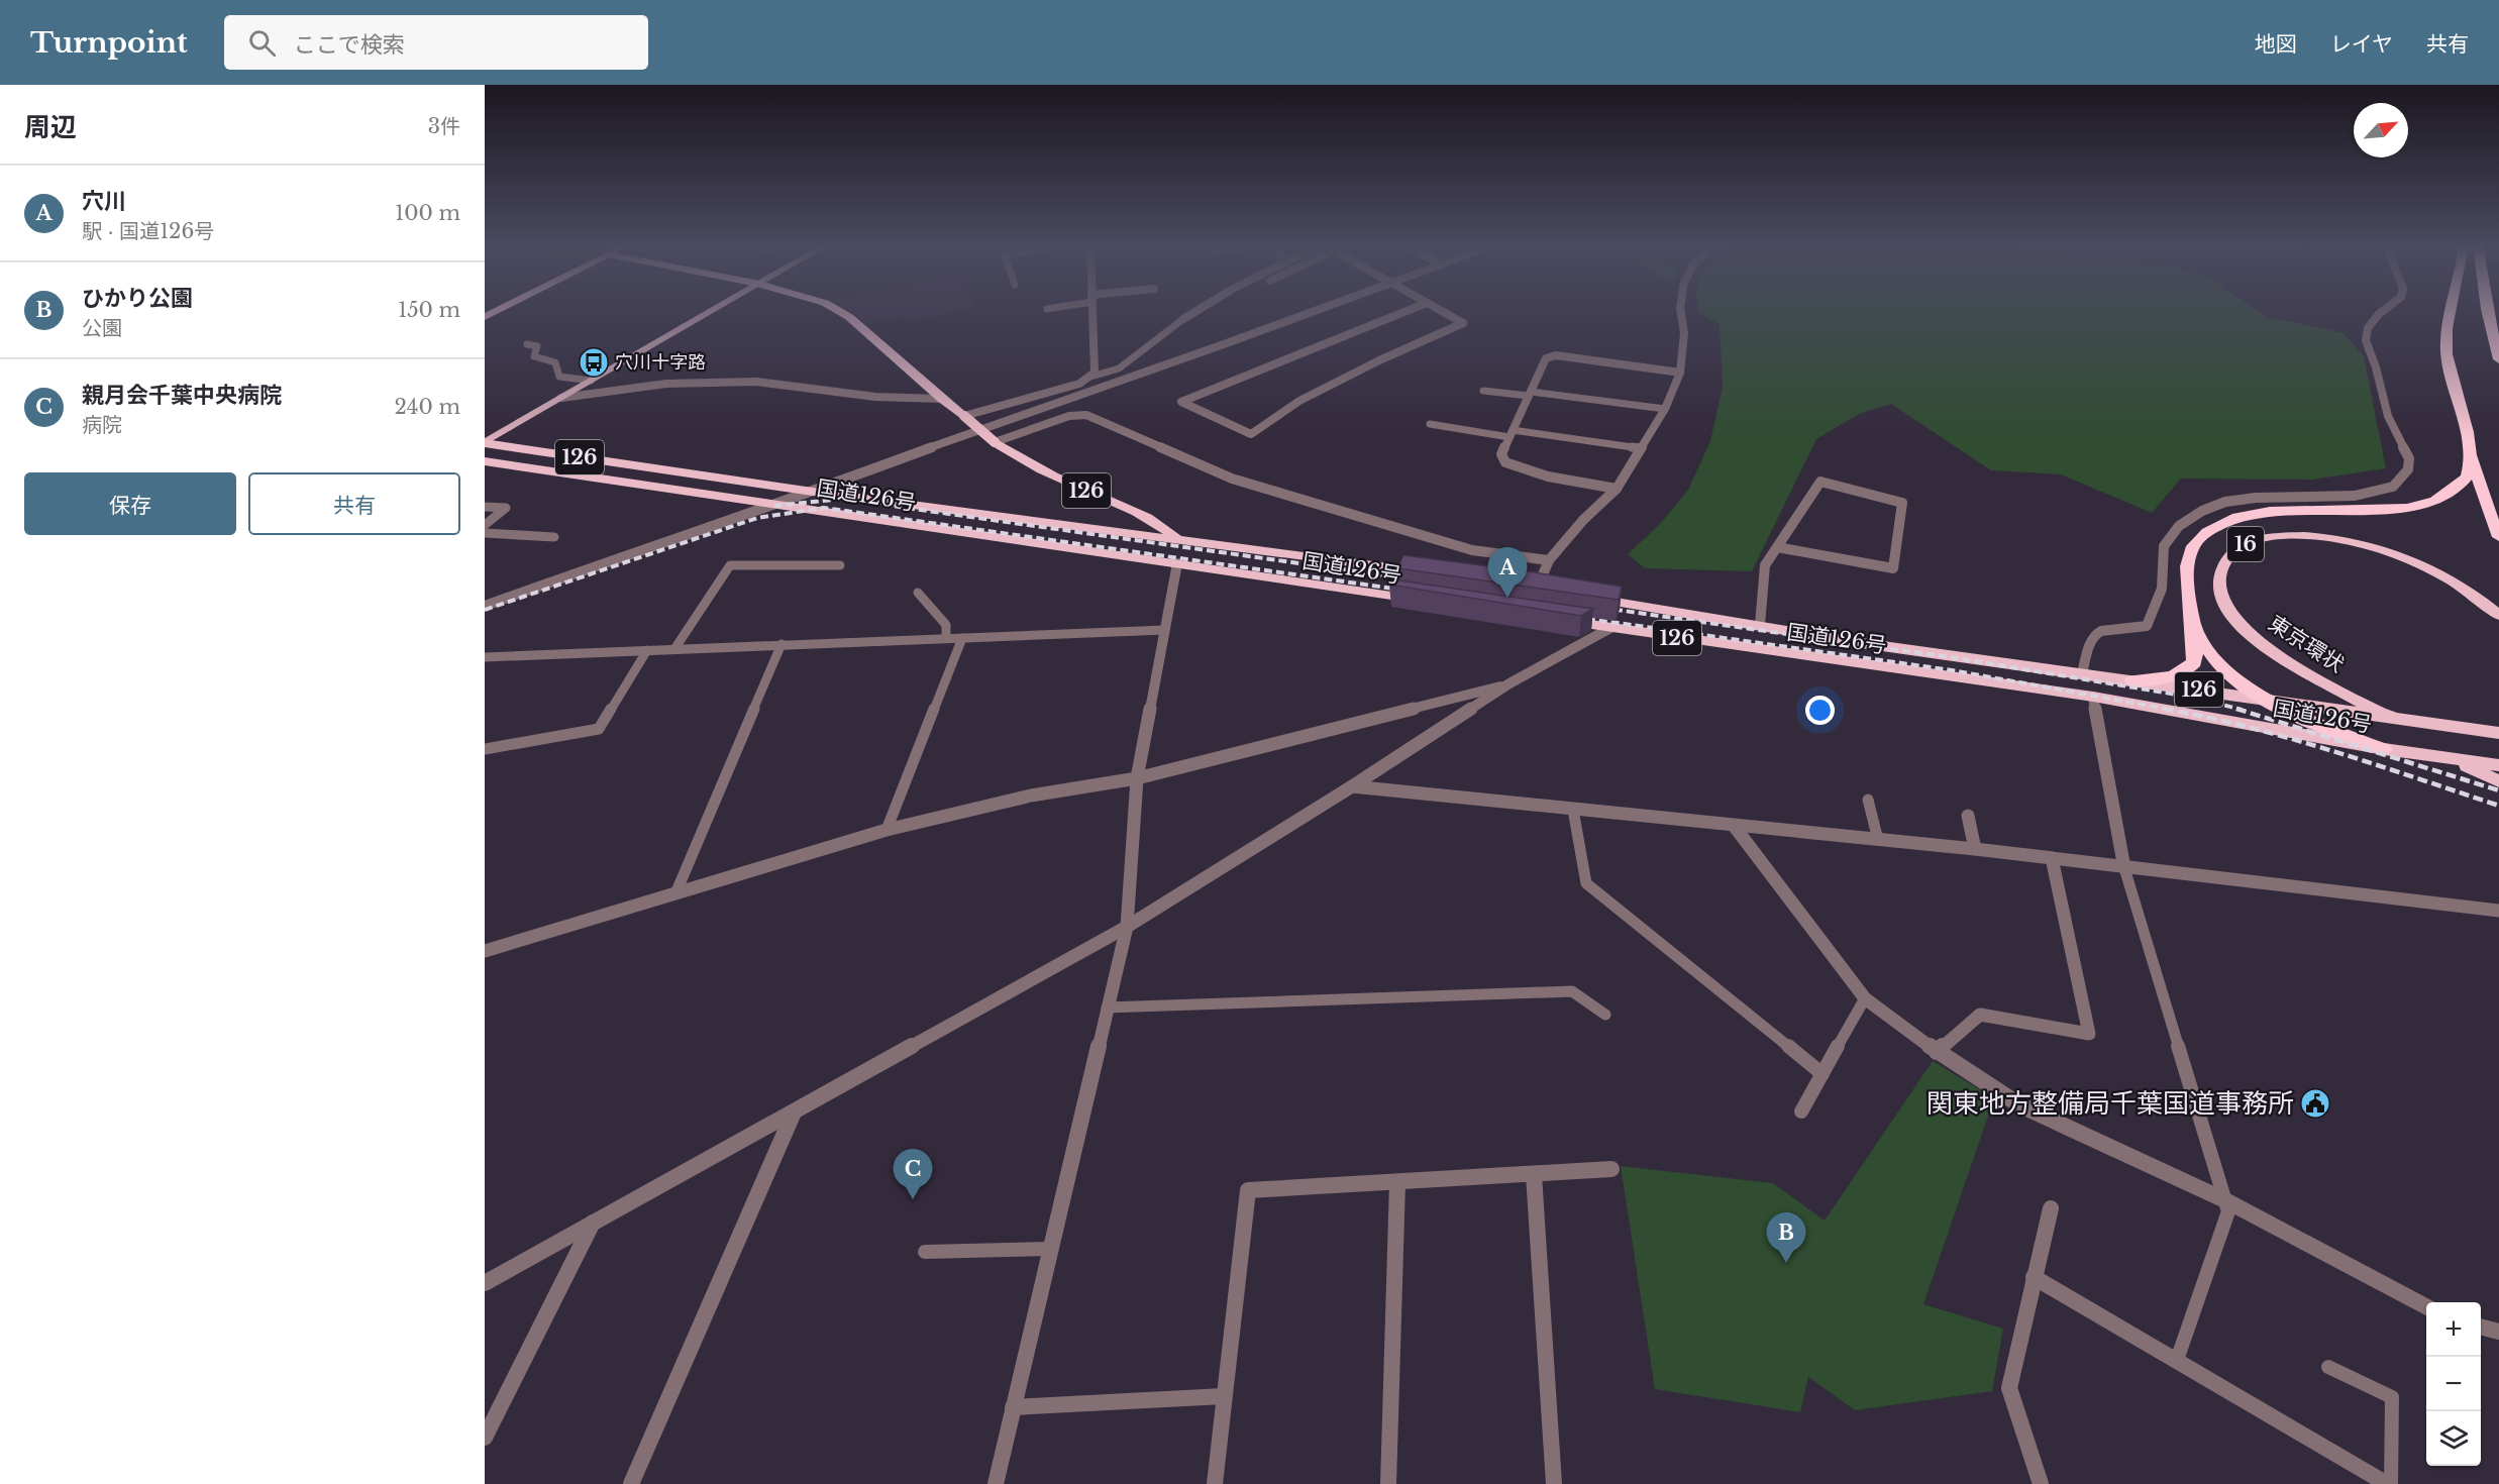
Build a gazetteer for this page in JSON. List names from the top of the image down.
{
  "streets": {
    "highway": [
      "126",
      "国道126号",
      "16",
      "東京環状"
    ]
  },
  "crossings": [
    ["国道126号", "東京環状"]
  ],
  "places": {
    "bus stop": ["穴川十字路"],
    "public building": ["関東地方整備局千葉国道事務所"]
  },
  "north": "top right",
  "page": {
    "header": "Turnpoint",
    "search": "ここで検索",
    "nav": ["地図", "レイヤ", "共有"],
    "heading": ["周辺", "3件"],
    "list": [
      {
        "mark": "A",
        "name": "穴川",
        "note": "駅 · 国道126号",
        "value": "100 m"
      },
      {
        "mark": "B",
        "name": "ひかり公園",
        "note": "公園",
        "value": "150 m"
      },
      {
        "mark": "C",
        "name": "親月会千葉中央病院",
        "note": "病院",
        "value": "240 m"
      }
    ],
    "buttons": ["保存", "共有"],
    "pins": ["A", "C", "B"],
    "map_buttons": ["+", "−"]
  }
}
